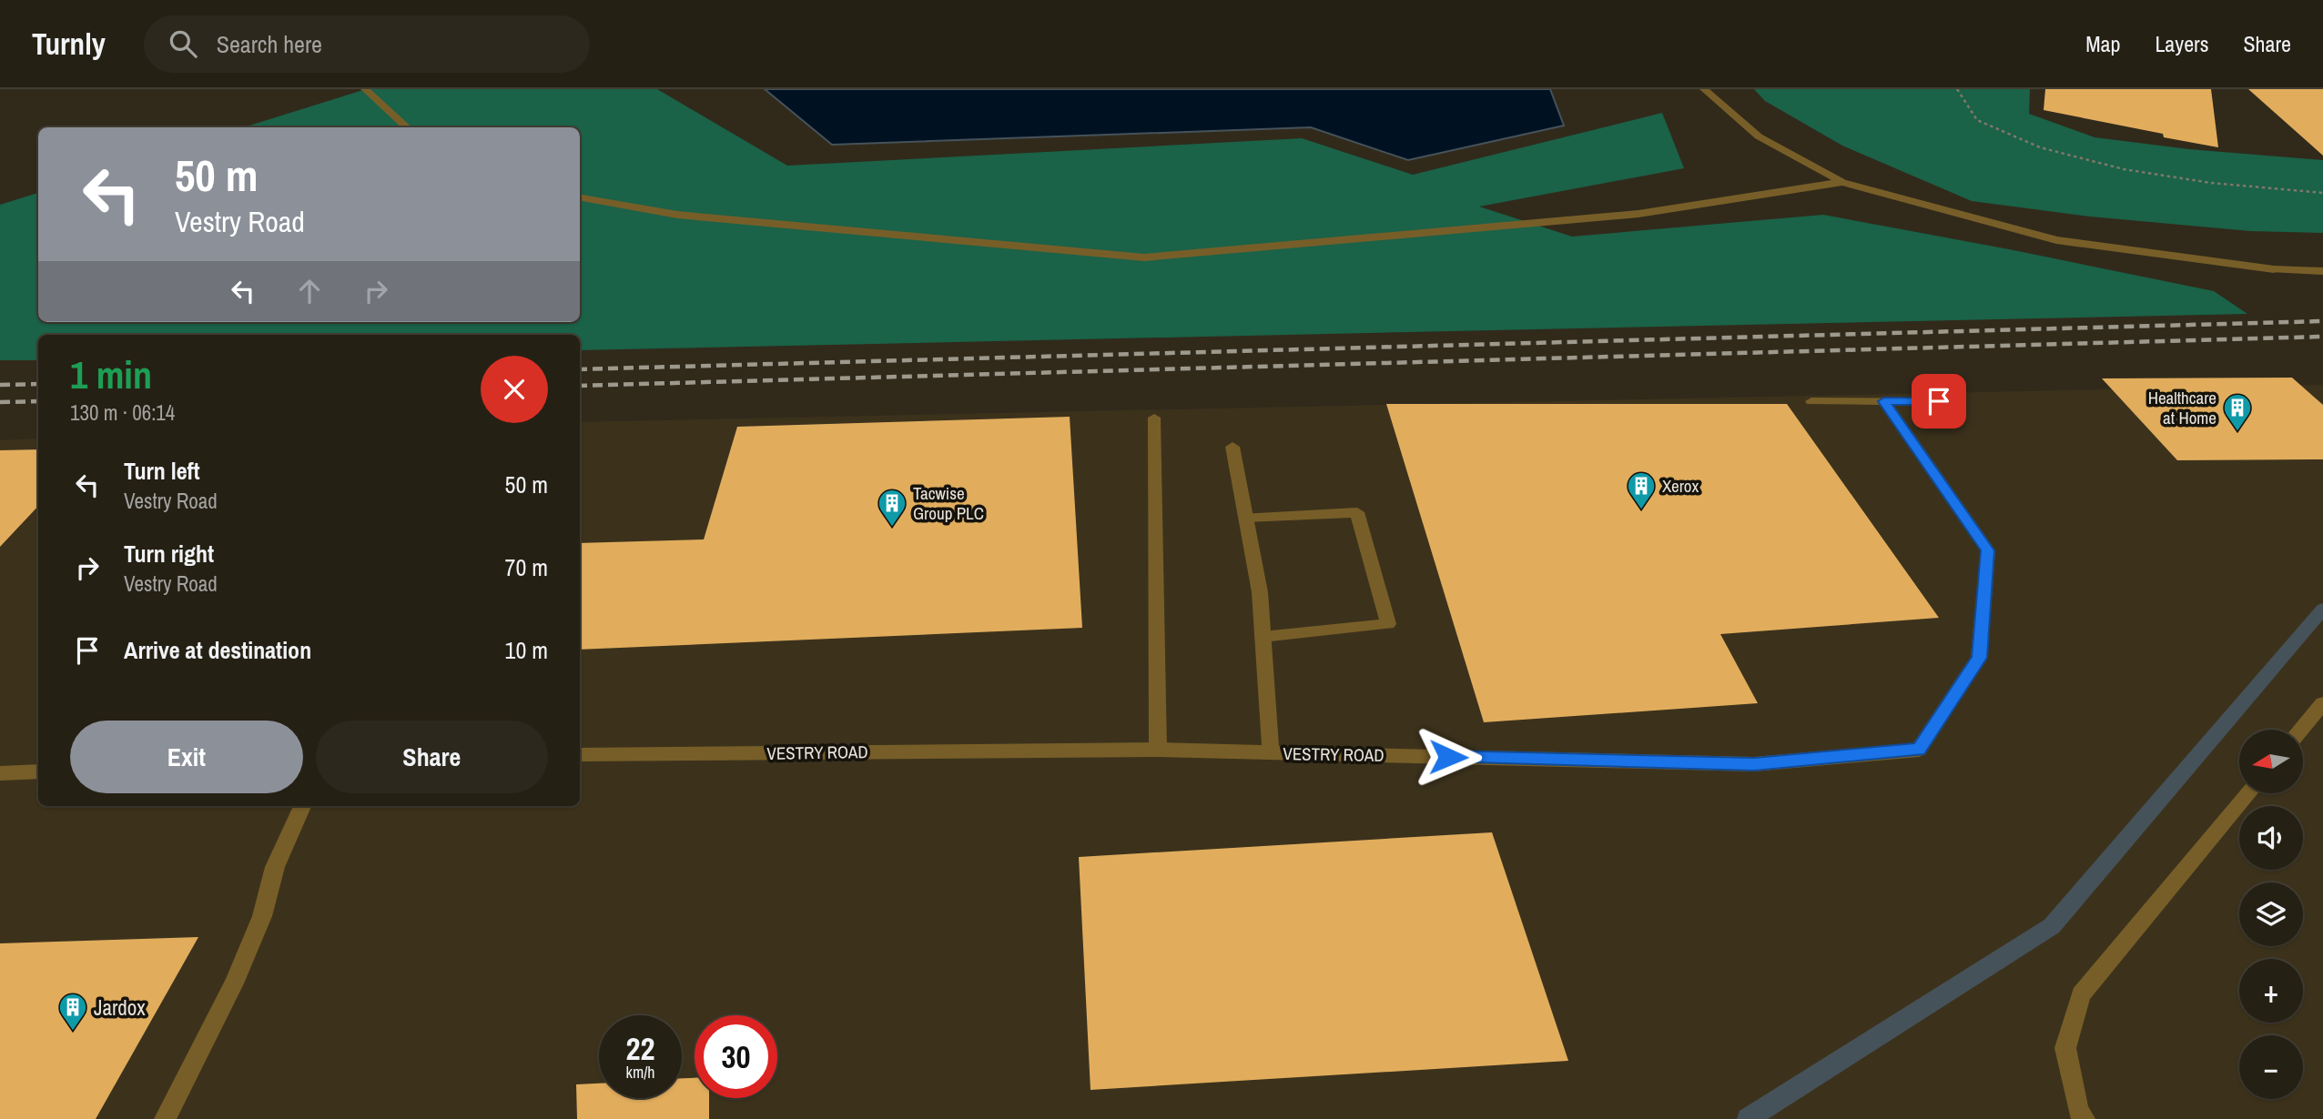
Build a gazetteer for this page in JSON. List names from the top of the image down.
{
  "streets": {
    "street": ["VESTRY ROAD"]
  },
  "places": {
    "building": [
      "Healthcare at Home",
      "Xerox",
      "Tacwise Group PLC",
      "Jardox"
    ]
  },
  "north": "left",
  "page": {
    "header": "Turnly",
    "search": "Search here",
    "nav": ["Map", "Layers", "Share"],
    "turn": ["50 m", "Vestry Road"],
    "heading": ["1 min", "130 m · 06:14"],
    "list": [
      {
        "name": "Turn left",
        "note": "Vestry Road",
        "value": "50 m"
      },
      {
        "name": "Turn right",
        "note": "Vestry Road",
        "value": "70 m"
      },
      {
        "name": "Arrive at destination",
        "value": "10 m"
      }
    ],
    "buttons": ["Exit", "Share"],
    "map_buttons": ["+", "−"],
    "speed": "22 km/h",
    "limit": "30"
  }
}
